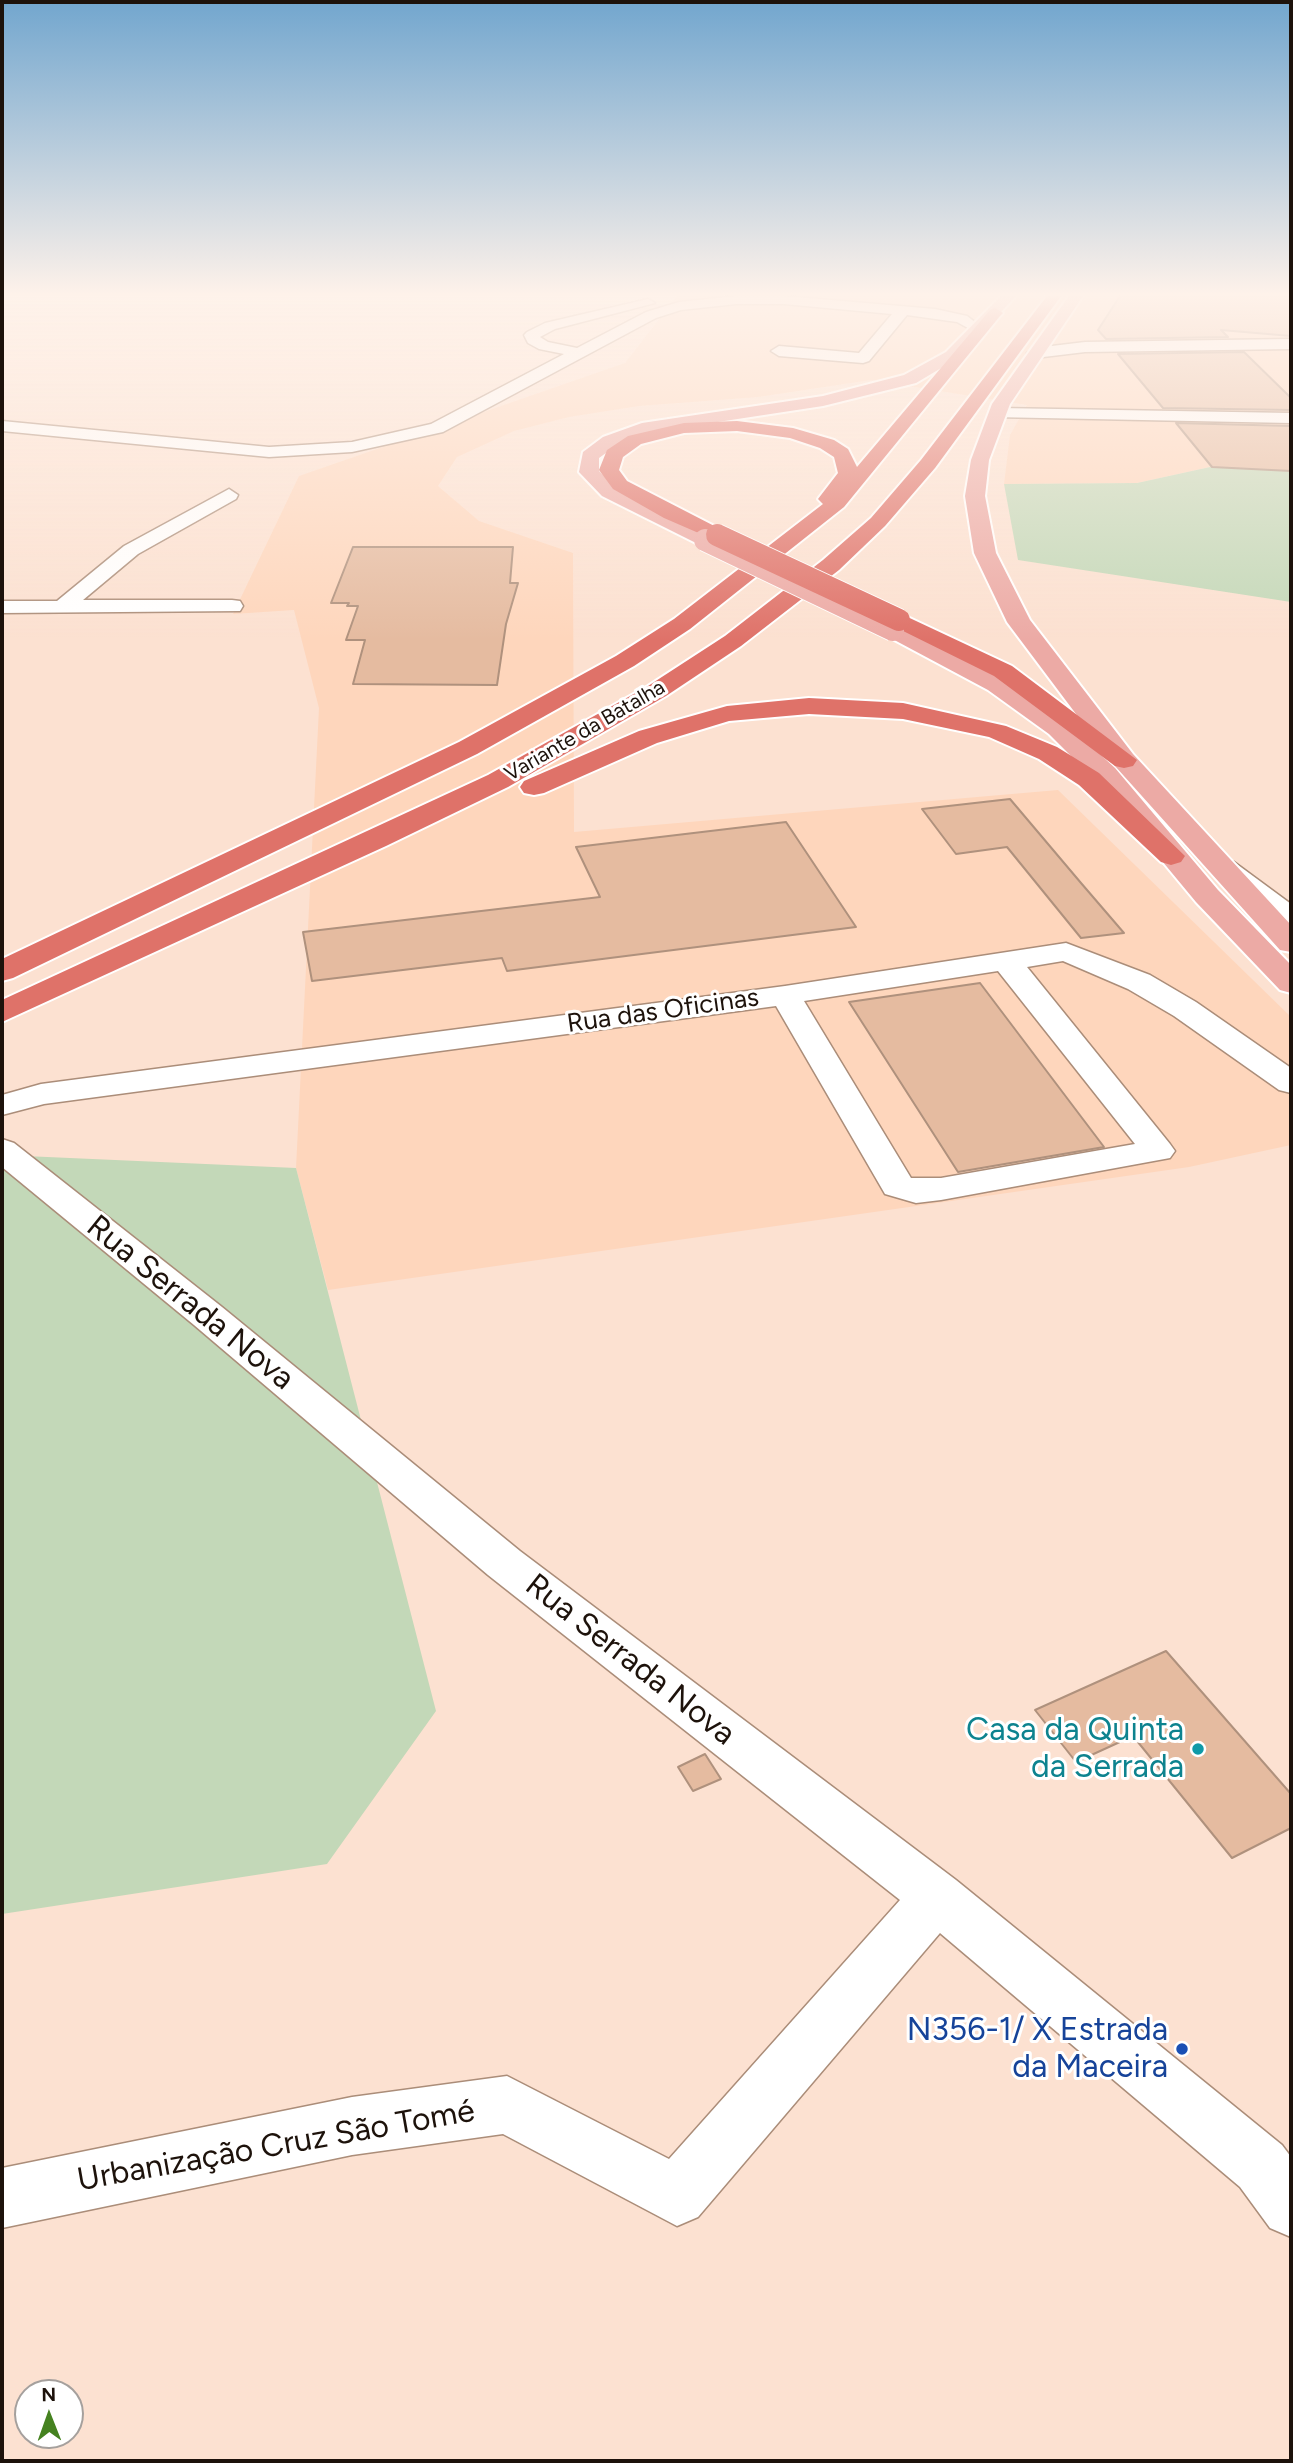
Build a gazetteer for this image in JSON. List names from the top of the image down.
{
  "streets": {
    "highway": ["Variante da Batalha"],
    "street": ["Rua das Oficinas", "Rua Serrada Nova", "Urbanização Cruz São Tomé"]
  },
  "crossings": [
    ["Rua Serrada Nova", "Urbanização Cruz São Tomé"]
  ],
  "places": ["Casa da Quinta da Serrada", "N356-1/ X Estrada da Maceira"],
  "north": "top"
}
